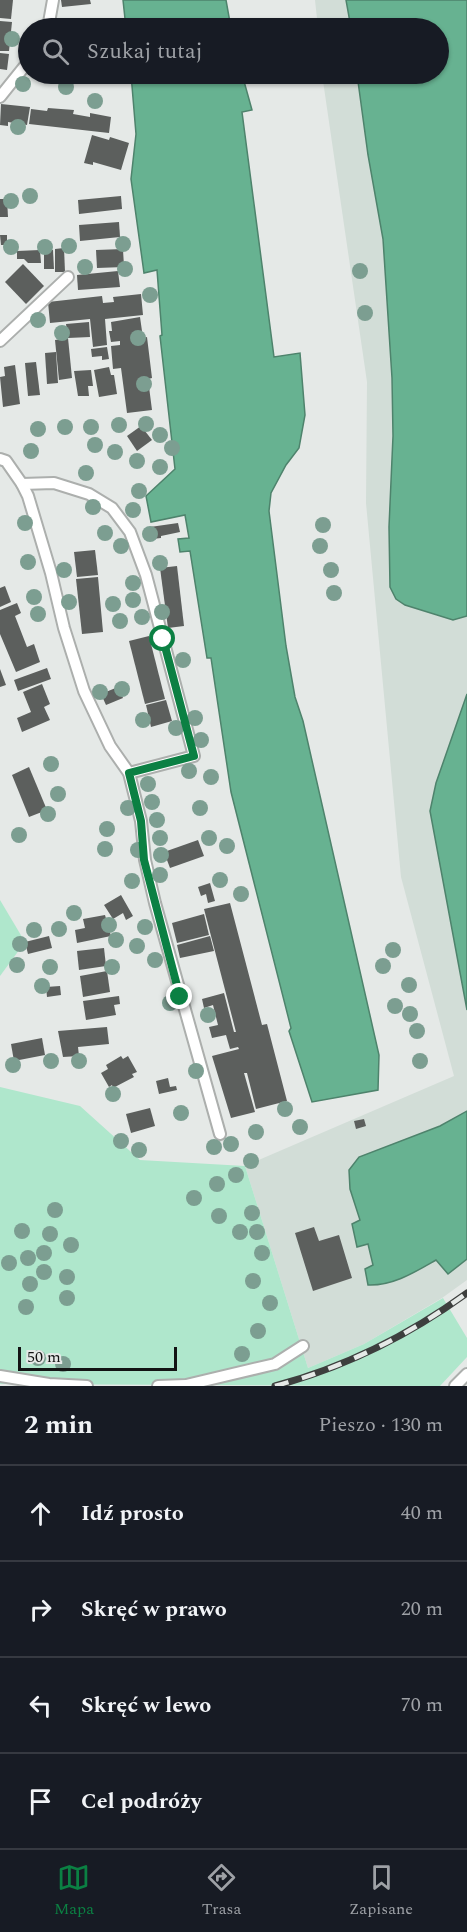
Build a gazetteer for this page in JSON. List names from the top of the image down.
{
  "scale_bar": "50 m",
  "page": {
    "search": "Szukaj tutaj",
    "scale": "50 m",
    "heading": ["2 min", "Pieszo · 130 m"],
    "list": [
      ["Idź prosto", "40 m"],
      ["Skręć w prawo", "20 m"],
      ["Skręć w lewo", "70 m"],
      "Cel podróży"
    ],
    "nav": ["Mapa", "Trasa", "Zapisane"]
  }
}
